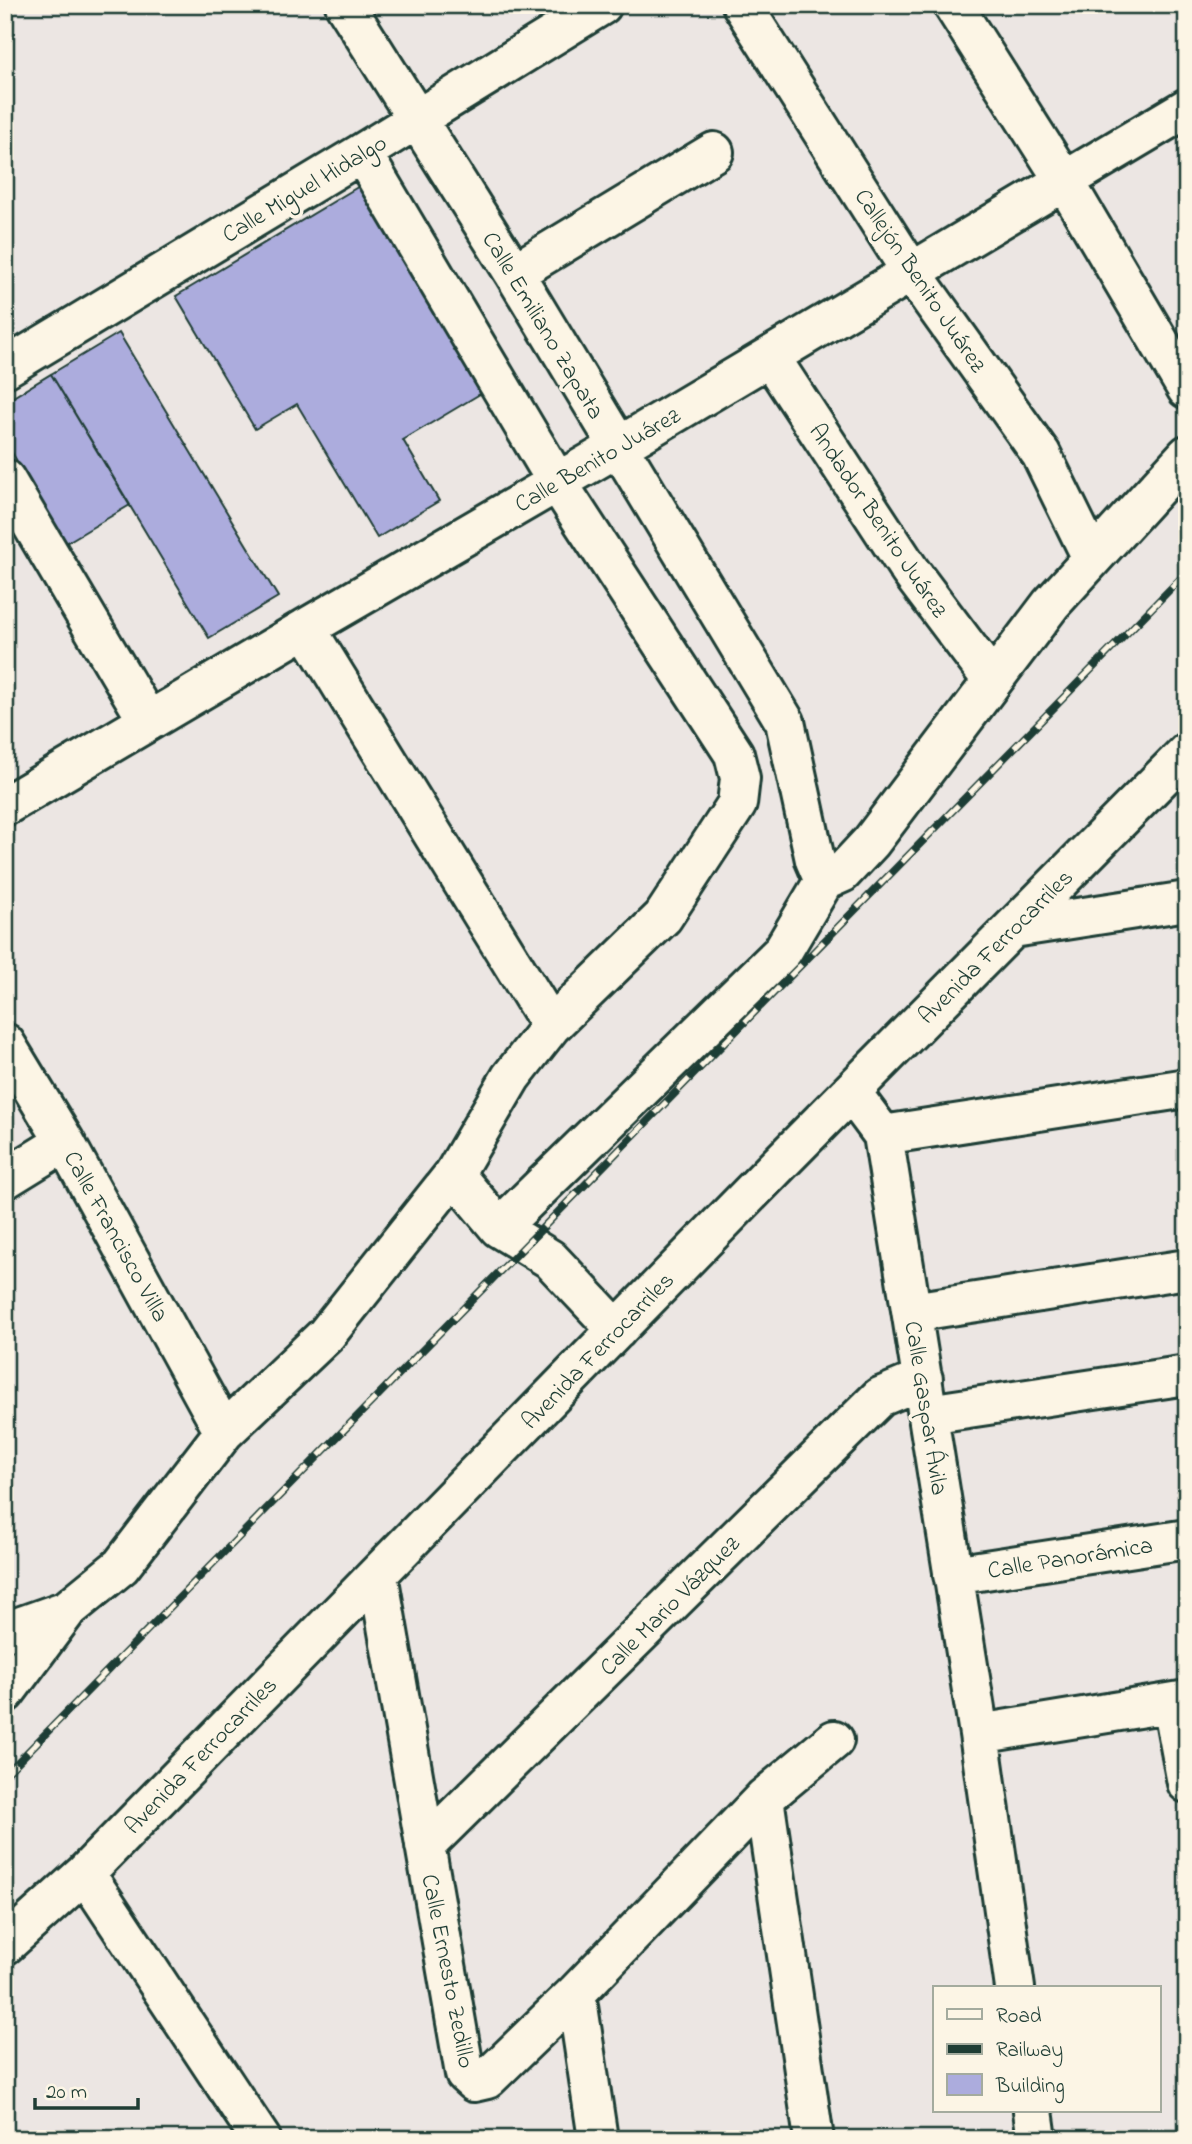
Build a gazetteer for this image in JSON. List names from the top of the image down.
{
  "streets": {
    "street": [
      "Calle Miguel Hidalgo",
      "Callejón Benito Juárez",
      "Calle Emiliano Zapata",
      "Calle Benito Juárez",
      "Andador Benito Juárez",
      "Avenida Ferrocarriles",
      "Calle Francisco Villa",
      "Calle Gaspar Ávila",
      "Calle Panorámica",
      "Calle Mario Vázquez",
      "Calle Ernesto Zedillo"
    ]
  },
  "crossings": [
    ["Calle Miguel Hidalgo", "Calle Emiliano Zapata"],
    ["Callejón Benito Juárez", "Calle Benito Juárez"],
    ["Calle Emiliano Zapata", "Calle Benito Juárez"],
    ["Calle Benito Juárez", "Andador Benito Juárez"],
    ["Avenida Ferrocarriles", "Calle Gaspar Ávila"],
    ["Avenida Ferrocarriles", "Calle Ernesto Zedillo"],
    ["Calle Gaspar Ávila", "Calle Panorámica"],
    ["Calle Gaspar Ávila", "Calle Mario Vázquez"],
    ["Calle Mario Vázquez", "Calle Ernesto Zedillo"]
  ],
  "legend": ["Road", "Railway", "Building"],
  "scale_bar": "20 m"
}
